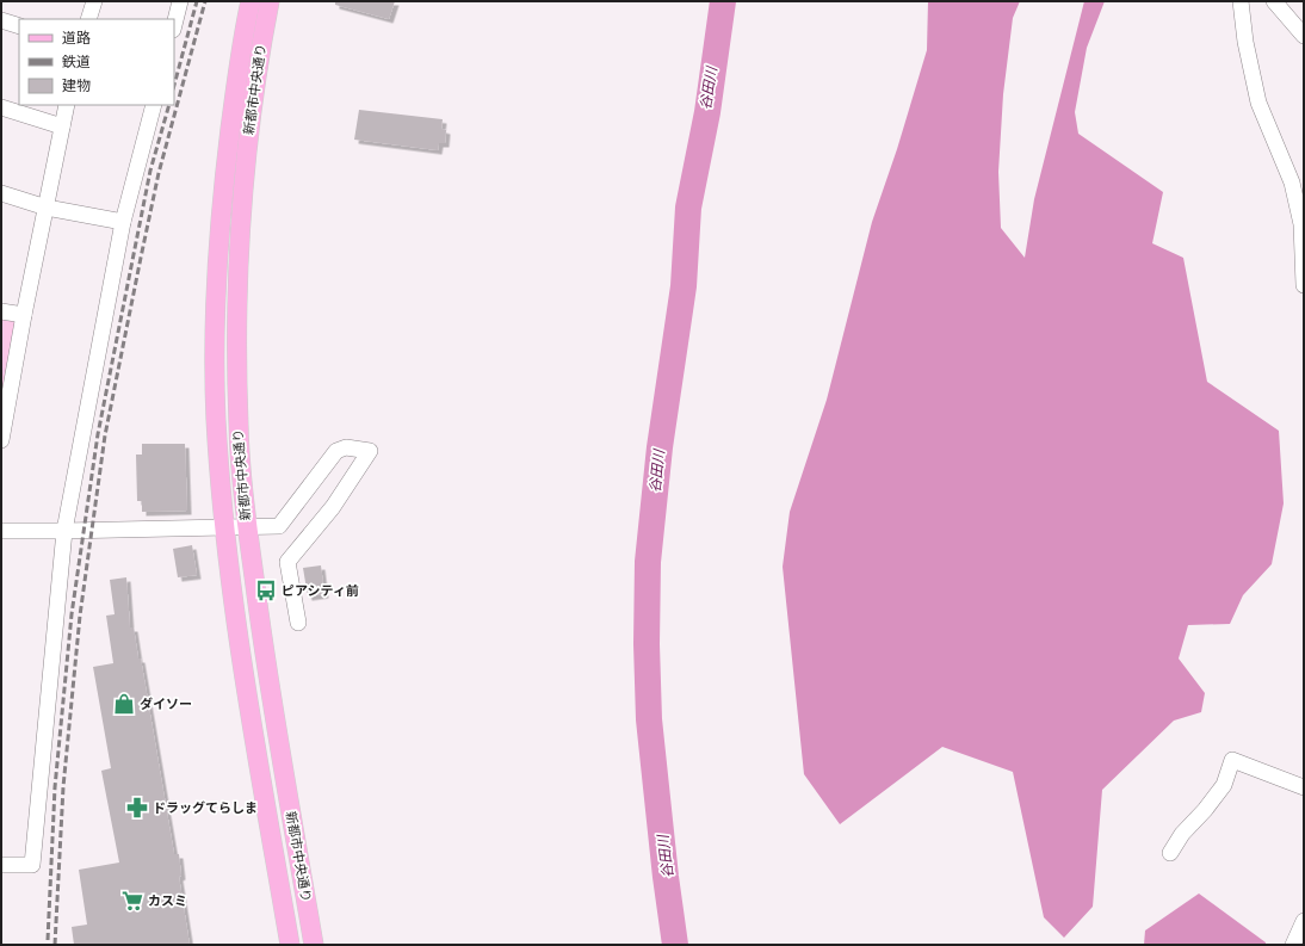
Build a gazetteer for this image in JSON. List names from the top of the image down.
{
  "streets": {
    "main road": ["新都市中央通り"]
  },
  "water": ["谷田川"],
  "places": {
    "bus stop": ["ピアシティ前"],
    "shop": ["ダイソー"],
    "pharmacy": ["ドラッグてらしま"],
    "supermarket": ["カスミ"]
  },
  "legend": ["道路", "鉄道", "建物"]
}
